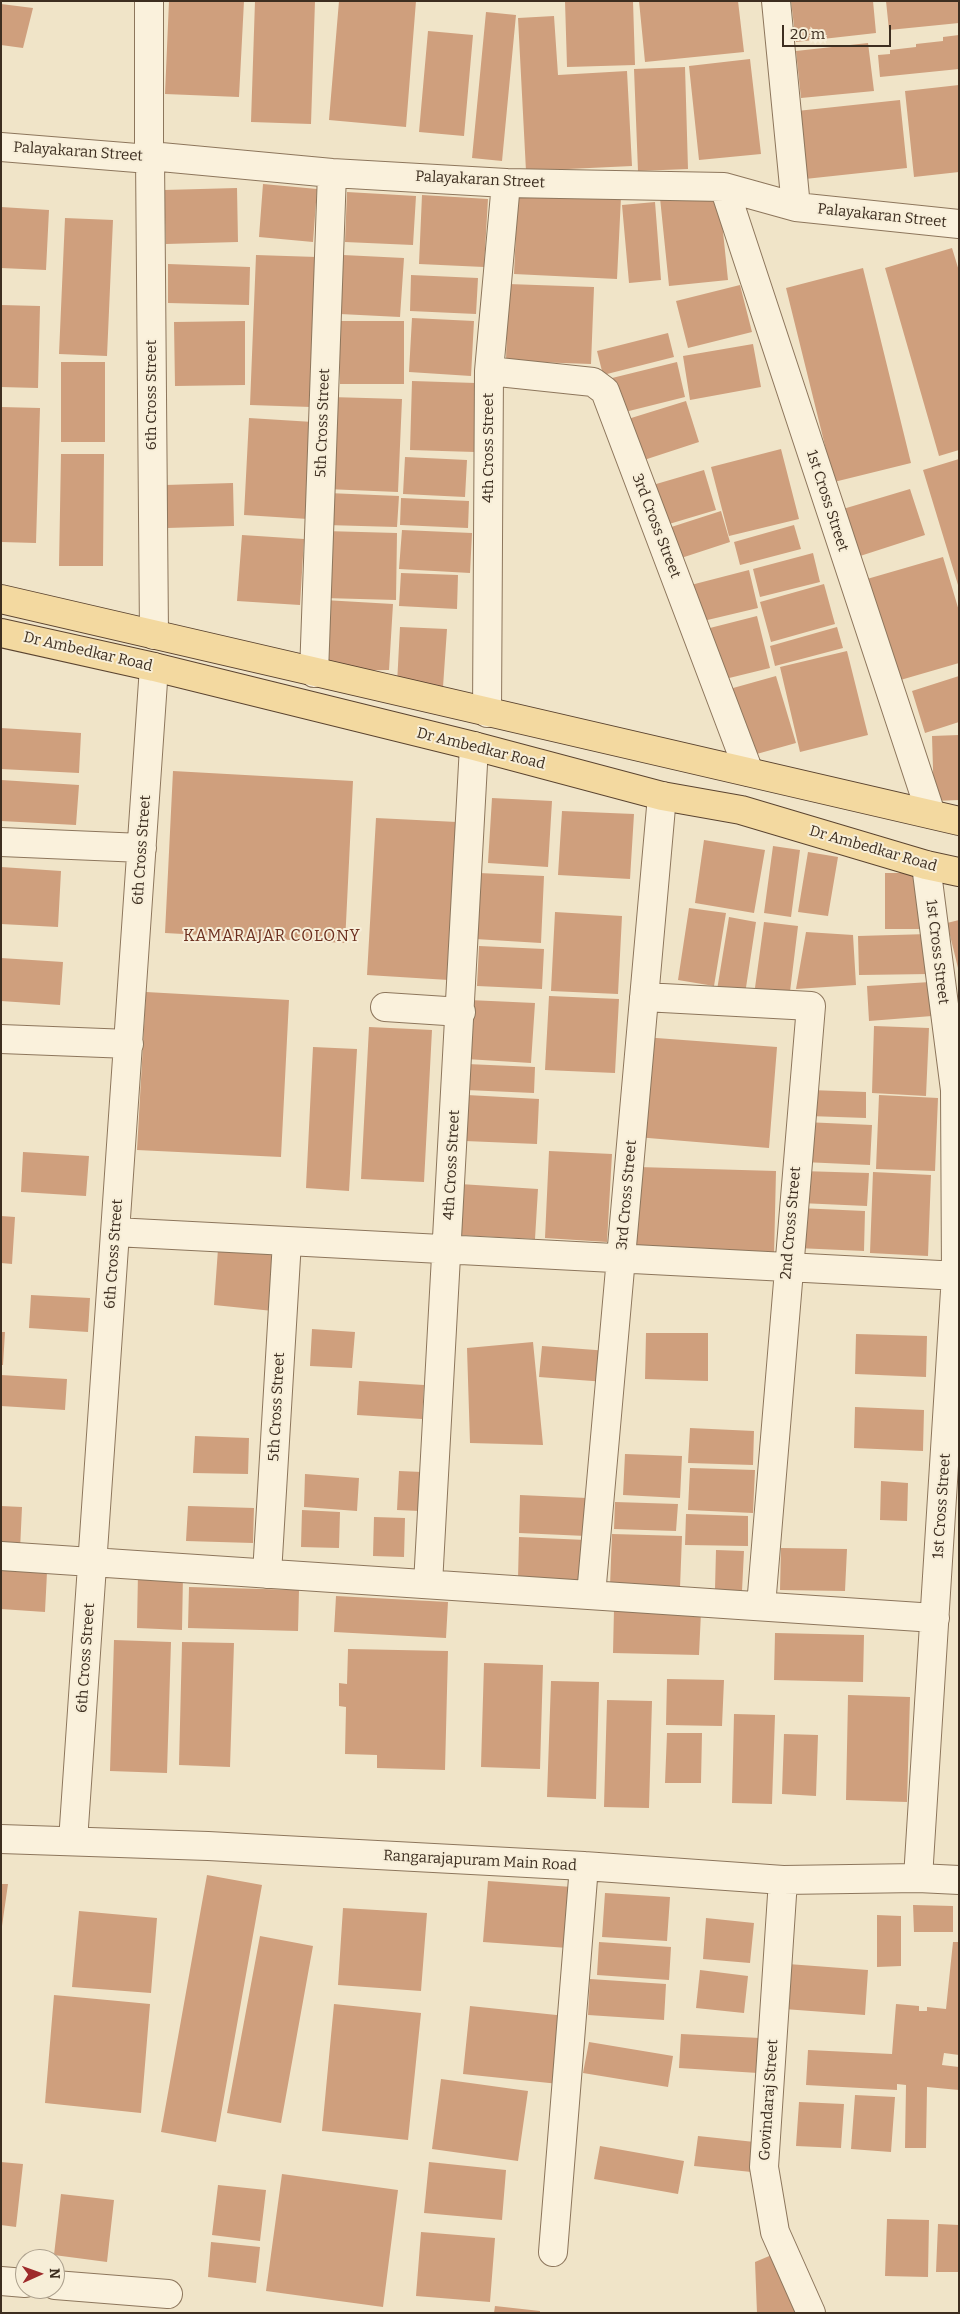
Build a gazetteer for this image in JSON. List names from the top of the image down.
{
  "streets": {
    "main road": ["Dr Ambedkar Road"],
    "street": [
      "Palayakaran Street",
      "6th Cross Street",
      "5th Cross Street",
      "4th Cross Street",
      "1st Cross Street",
      "3rd Cross Street",
      "2nd Cross Street",
      "Rangarajapuram Main Road",
      "Govindaraj Street"
    ]
  },
  "crossings": [
    ["Palayakaran Street", "6th Cross Street"],
    ["Palayakaran Street", "5th Cross Street"],
    ["Palayakaran Street", "4th Cross Street"],
    ["Palayakaran Street", "1st Cross Street"],
    ["6th Cross Street", "Dr Ambedkar Road"],
    ["6th Cross Street", "Rangarajapuram Main Road"],
    ["5th Cross Street", "Dr Ambedkar Road"],
    ["4th Cross Street", "3rd Cross Street"],
    ["4th Cross Street", "Dr Ambedkar Road"],
    ["1st Cross Street", "Dr Ambedkar Road"],
    ["1st Cross Street", "Rangarajapuram Main Road"],
    ["3rd Cross Street", "Dr Ambedkar Road"],
    ["3rd Cross Street", "2nd Cross Street"],
    ["Rangarajapuram Main Road", "Govindaraj Street"]
  ],
  "districts": ["KAMARAJAR COLONY"],
  "scale_bar": "20 m",
  "north": "right"
}
